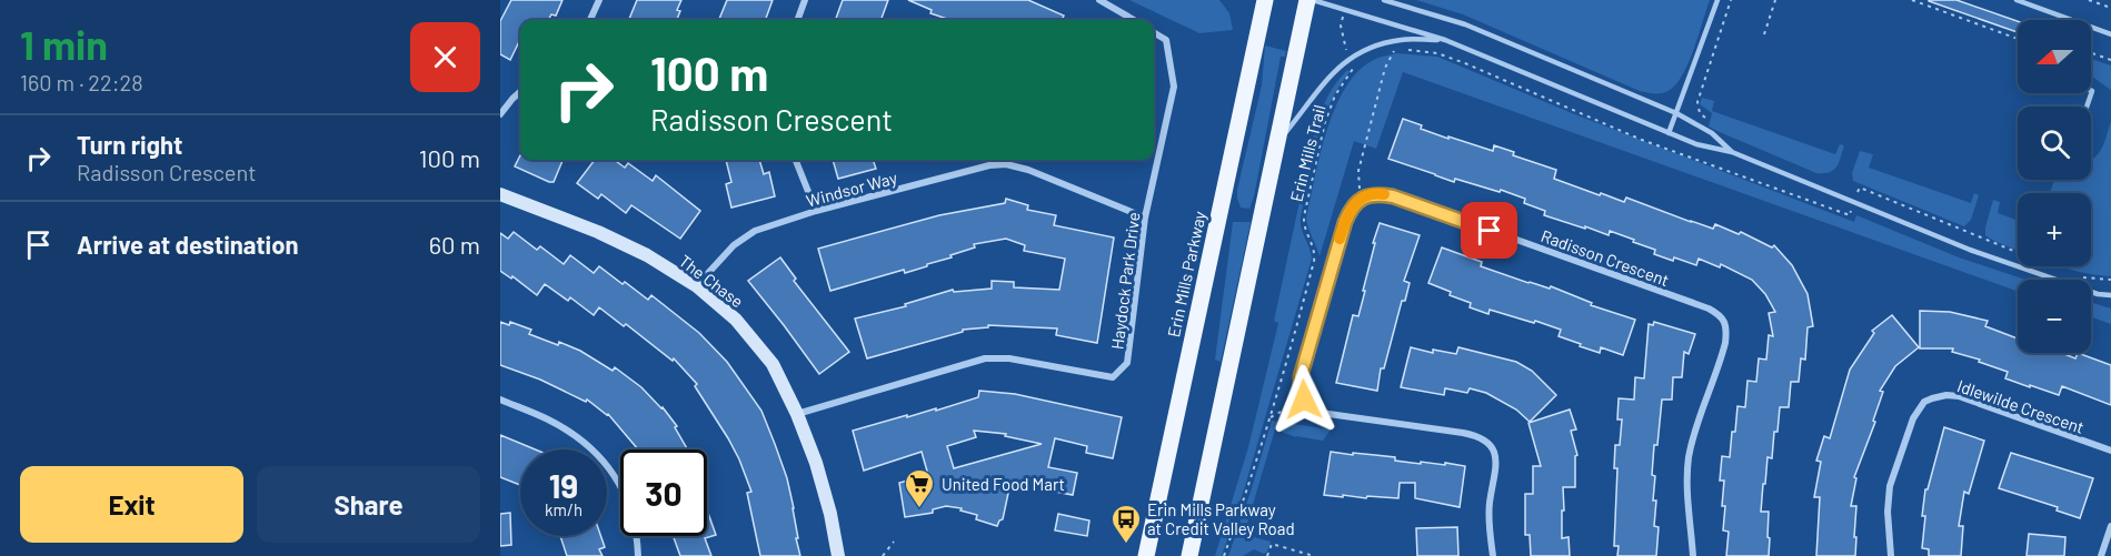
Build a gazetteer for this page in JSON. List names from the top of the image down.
{
  "streets": {
    "main road": ["Erin Mills Parkway"],
    "street": [
      "Windsor Way",
      "Radisson Crescent",
      "The Chase",
      "Haydock Park Drive",
      "Idlewilde Crescent"
    ],
    "path": ["Erin Mills Trail"]
  },
  "crossings": [
    ["Windsor Way", "The Chase"],
    ["Windsor Way", "Haydock Park Drive"],
    ["The Chase", "Haydock Park Drive"]
  ],
  "places": {
    "supermarket": ["United Food Mart"],
    "bus stop": ["Erin Mills Parkway at Credit Valley Road"]
  },
  "north": "left",
  "page": {
    "heading": ["1 min", "160 m · 22:28"],
    "map_buttons": ["+", "−"],
    "turn": ["100 m", "Radisson Crescent"],
    "list": [
      {
        "name": "Turn right",
        "note": "Radisson Crescent",
        "value": "100 m"
      },
      {
        "name": "Arrive at destination",
        "value": "60 m"
      }
    ],
    "speed": "19 km/h",
    "limit": "30",
    "buttons": ["Exit", "Share"]
  }
}
